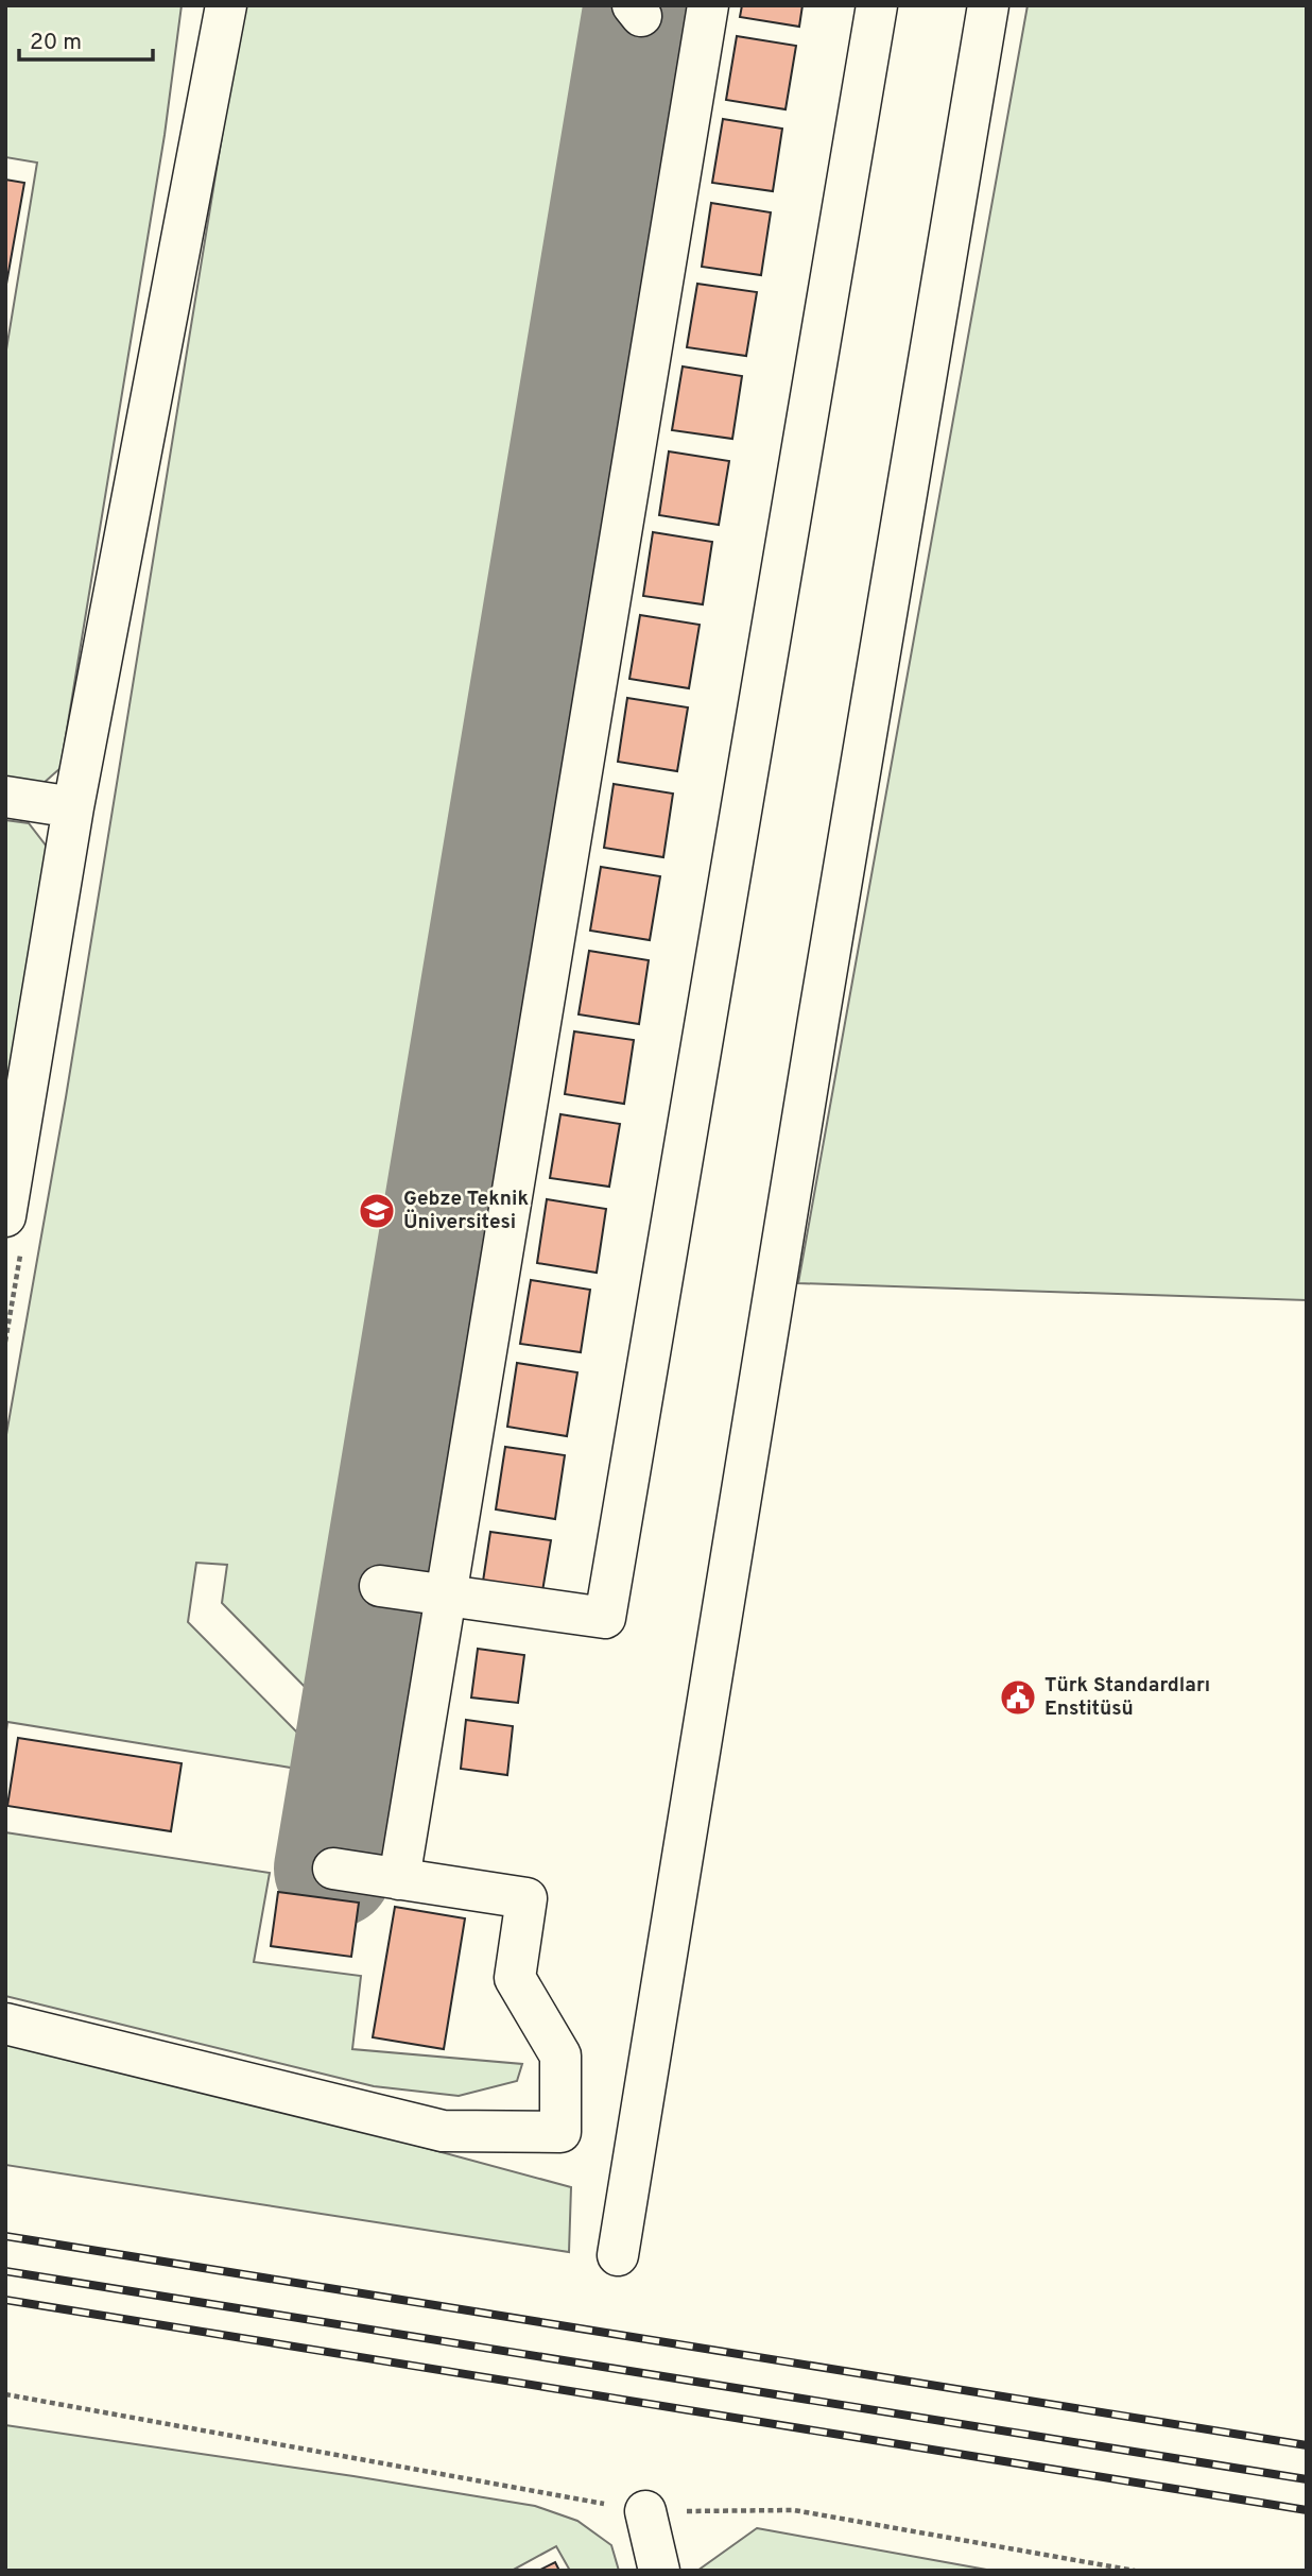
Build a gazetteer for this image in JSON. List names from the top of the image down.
{
  "places": {
    "school or university": ["Gebze Teknik Üniversitesi"],
    "public building": ["Türk Standardları Enstitüsü"]
  },
  "scale_bar": "20 m"
}
